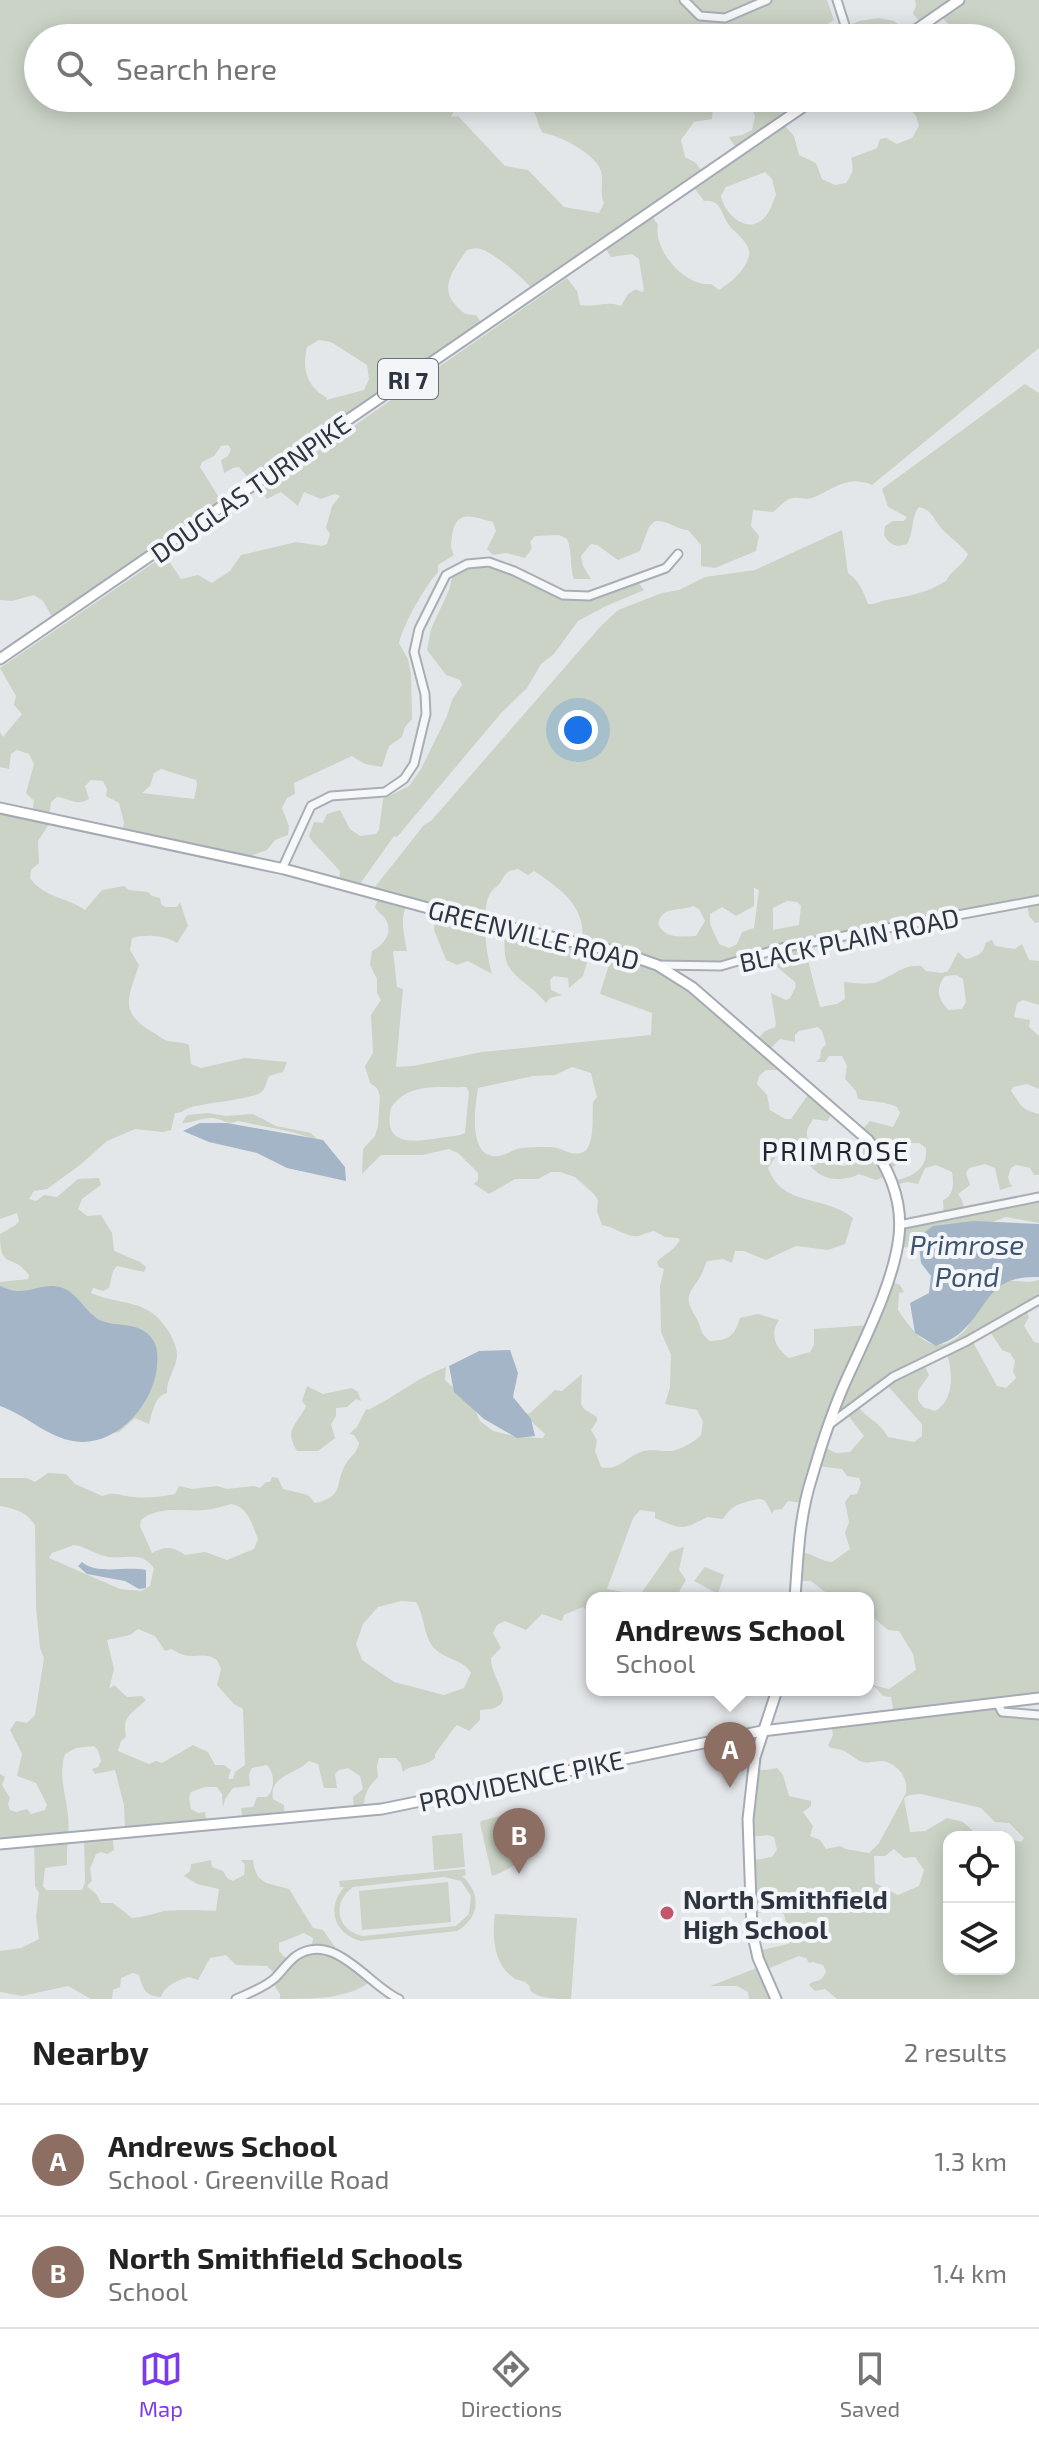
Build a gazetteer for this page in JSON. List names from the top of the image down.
{
  "streets": {
    "main road": [
      "RI 7",
      "DOUGLAS TURNPIKE",
      "GREENVILLE ROAD",
      "PROVIDENCE PIKE"
    ],
    "street": ["BLACK PLAIN ROAD"]
  },
  "crossings": [
    ["GREENVILLE ROAD", "BLACK PLAIN ROAD"]
  ],
  "districts": ["PRIMROSE"],
  "water": ["Primrose Pond"],
  "places": ["North Smithfield High School"],
  "page": {
    "search": "Search here",
    "popup": ["Andrews School", "School"],
    "pins": ["A", "B"],
    "heading": ["Nearby", "2 results"],
    "list": [
      {
        "mark": "A",
        "name": "Andrews School",
        "note": "School · Greenville Road",
        "value": "1.3 km"
      },
      {
        "mark": "B",
        "name": "North Smithfield Schools",
        "note": "School",
        "value": "1.4 km"
      }
    ],
    "nav": ["Map", "Directions", "Saved"]
  }
}
